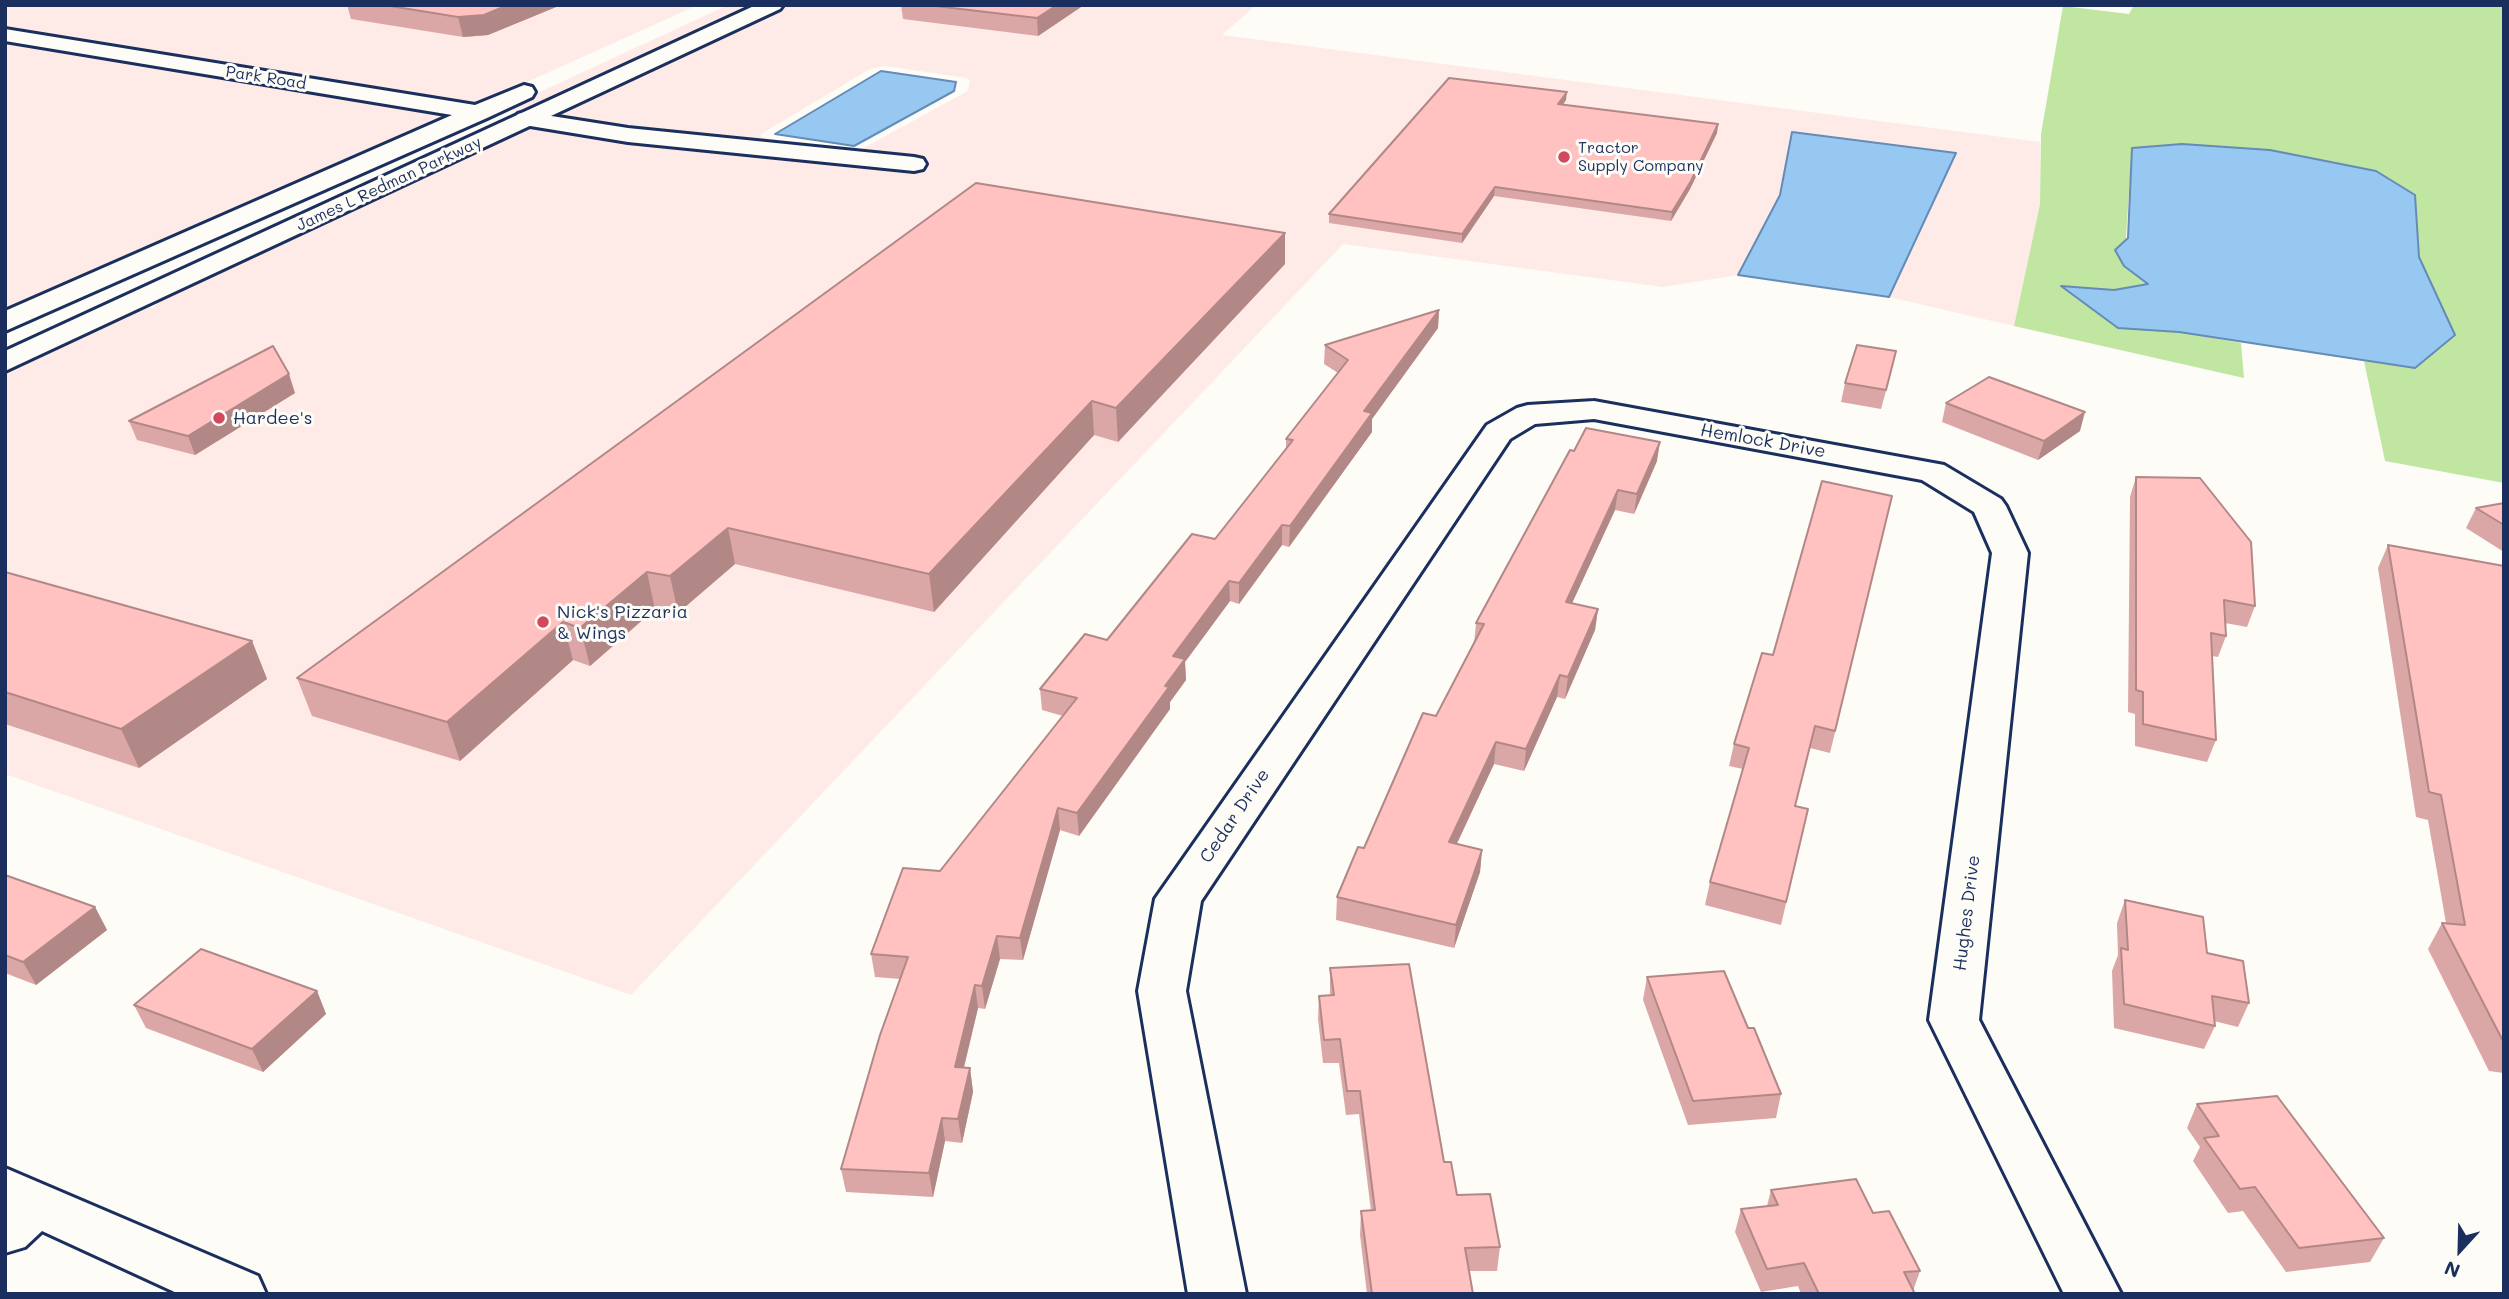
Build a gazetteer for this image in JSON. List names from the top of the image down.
{
  "streets": {
    "street": [
      "Park Road",
      "James L Redman Parkway",
      "Hemlock Drive",
      "Cedar Drive",
      "Hughes Drive"
    ]
  },
  "crossings": [
    ["Park Road", "James L Redman Parkway"],
    ["Hemlock Drive", "Cedar Drive"],
    ["Hemlock Drive", "Hughes Drive"]
  ],
  "places": ["Tractor Supply Company", "Hardee's", "Nick's Pizzaria & Wings"],
  "north": "bottom"
}
